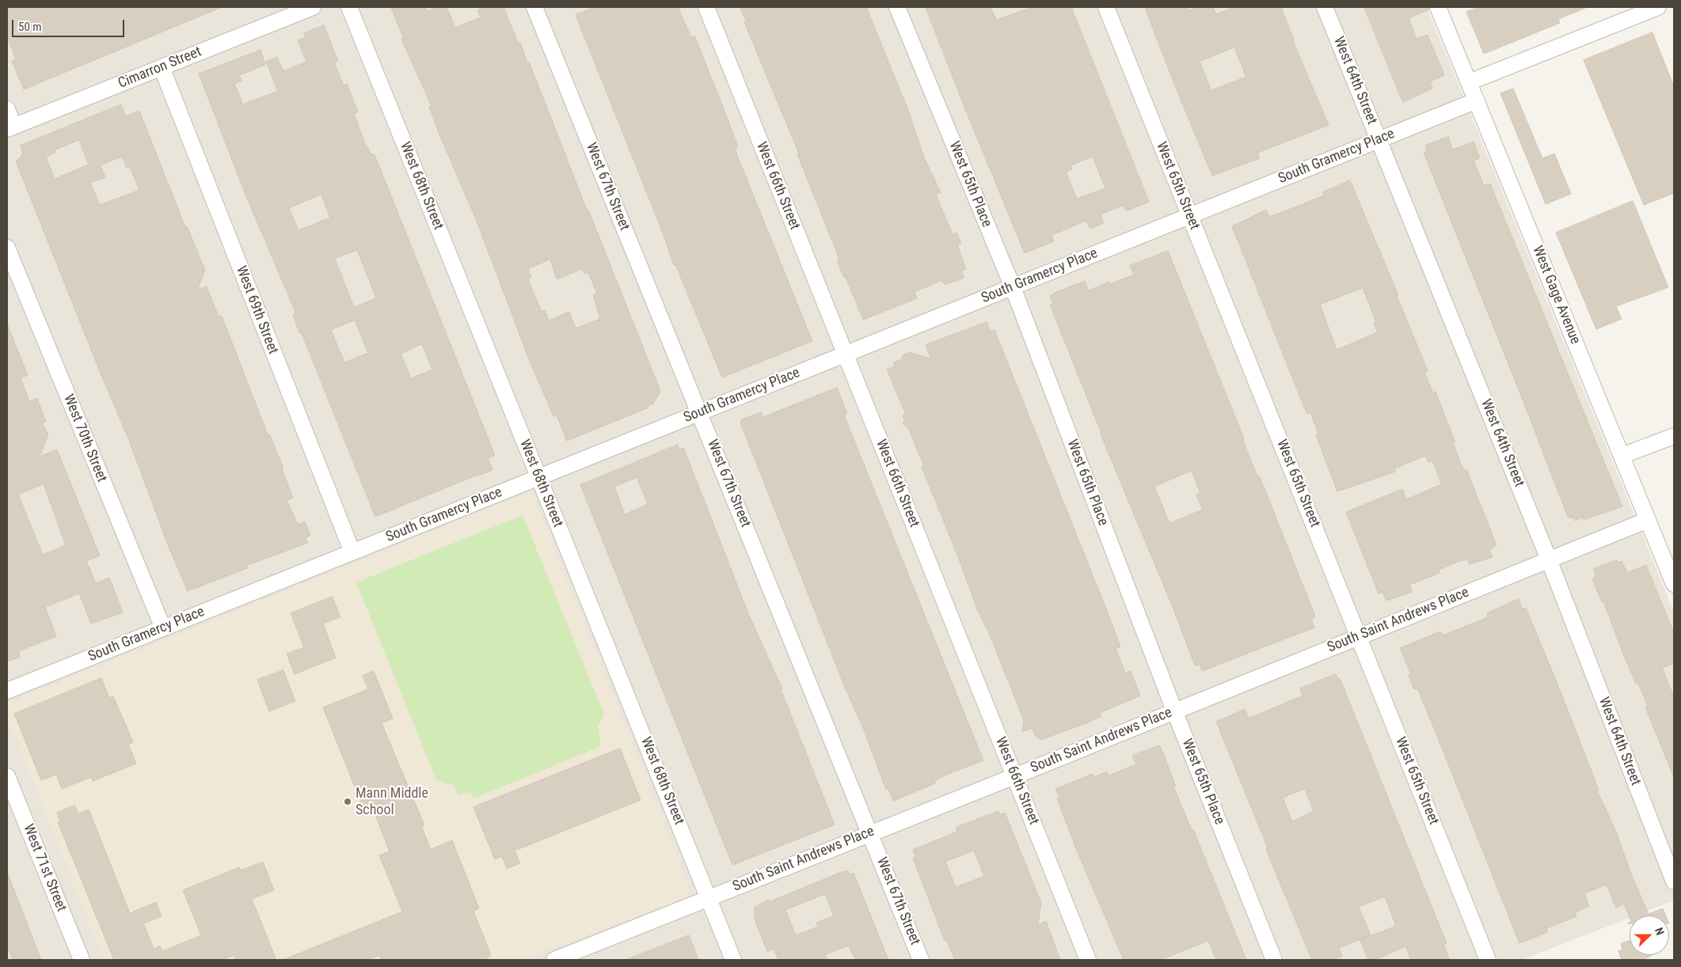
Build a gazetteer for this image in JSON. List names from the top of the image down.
{
  "streets": {
    "street": [
      "Cimarron Street",
      "West 64th Street",
      "South Gramercy Place",
      "West 65th Place",
      "West 68th Street",
      "West 66th Street",
      "West 65th Street",
      "West 67th Street",
      "West Gage Avenue",
      "West 69th Street",
      "West 70th Street",
      "South Saint Andrews Place",
      "West 71st Street"
    ]
  },
  "crossings": [
    ["Cimarron Street", "West 69th Street"],
    ["West 64th Street", "South Gramercy Place"],
    ["West 64th Street", "South Saint Andrews Place"],
    ["South Gramercy Place", "West 65th Place"],
    ["South Gramercy Place", "West 68th Street"],
    ["South Gramercy Place", "West 66th Street"],
    ["South Gramercy Place", "West 65th Street"],
    ["South Gramercy Place", "West 67th Street"],
    ["South Gramercy Place", "West Gage Avenue"],
    ["South Gramercy Place", "West 69th Street"],
    ["South Gramercy Place", "West 70th Street"],
    ["West 65th Place", "South Saint Andrews Place"],
    ["West 68th Street", "South Saint Andrews Place"],
    ["West 66th Street", "South Saint Andrews Place"],
    ["West 65th Street", "South Saint Andrews Place"],
    ["West 67th Street", "South Saint Andrews Place"],
    ["West Gage Avenue", "South Saint Andrews Place"]
  ],
  "places": ["Mann Middle School"],
  "scale_bar": "50 m",
  "north": "right"
}
